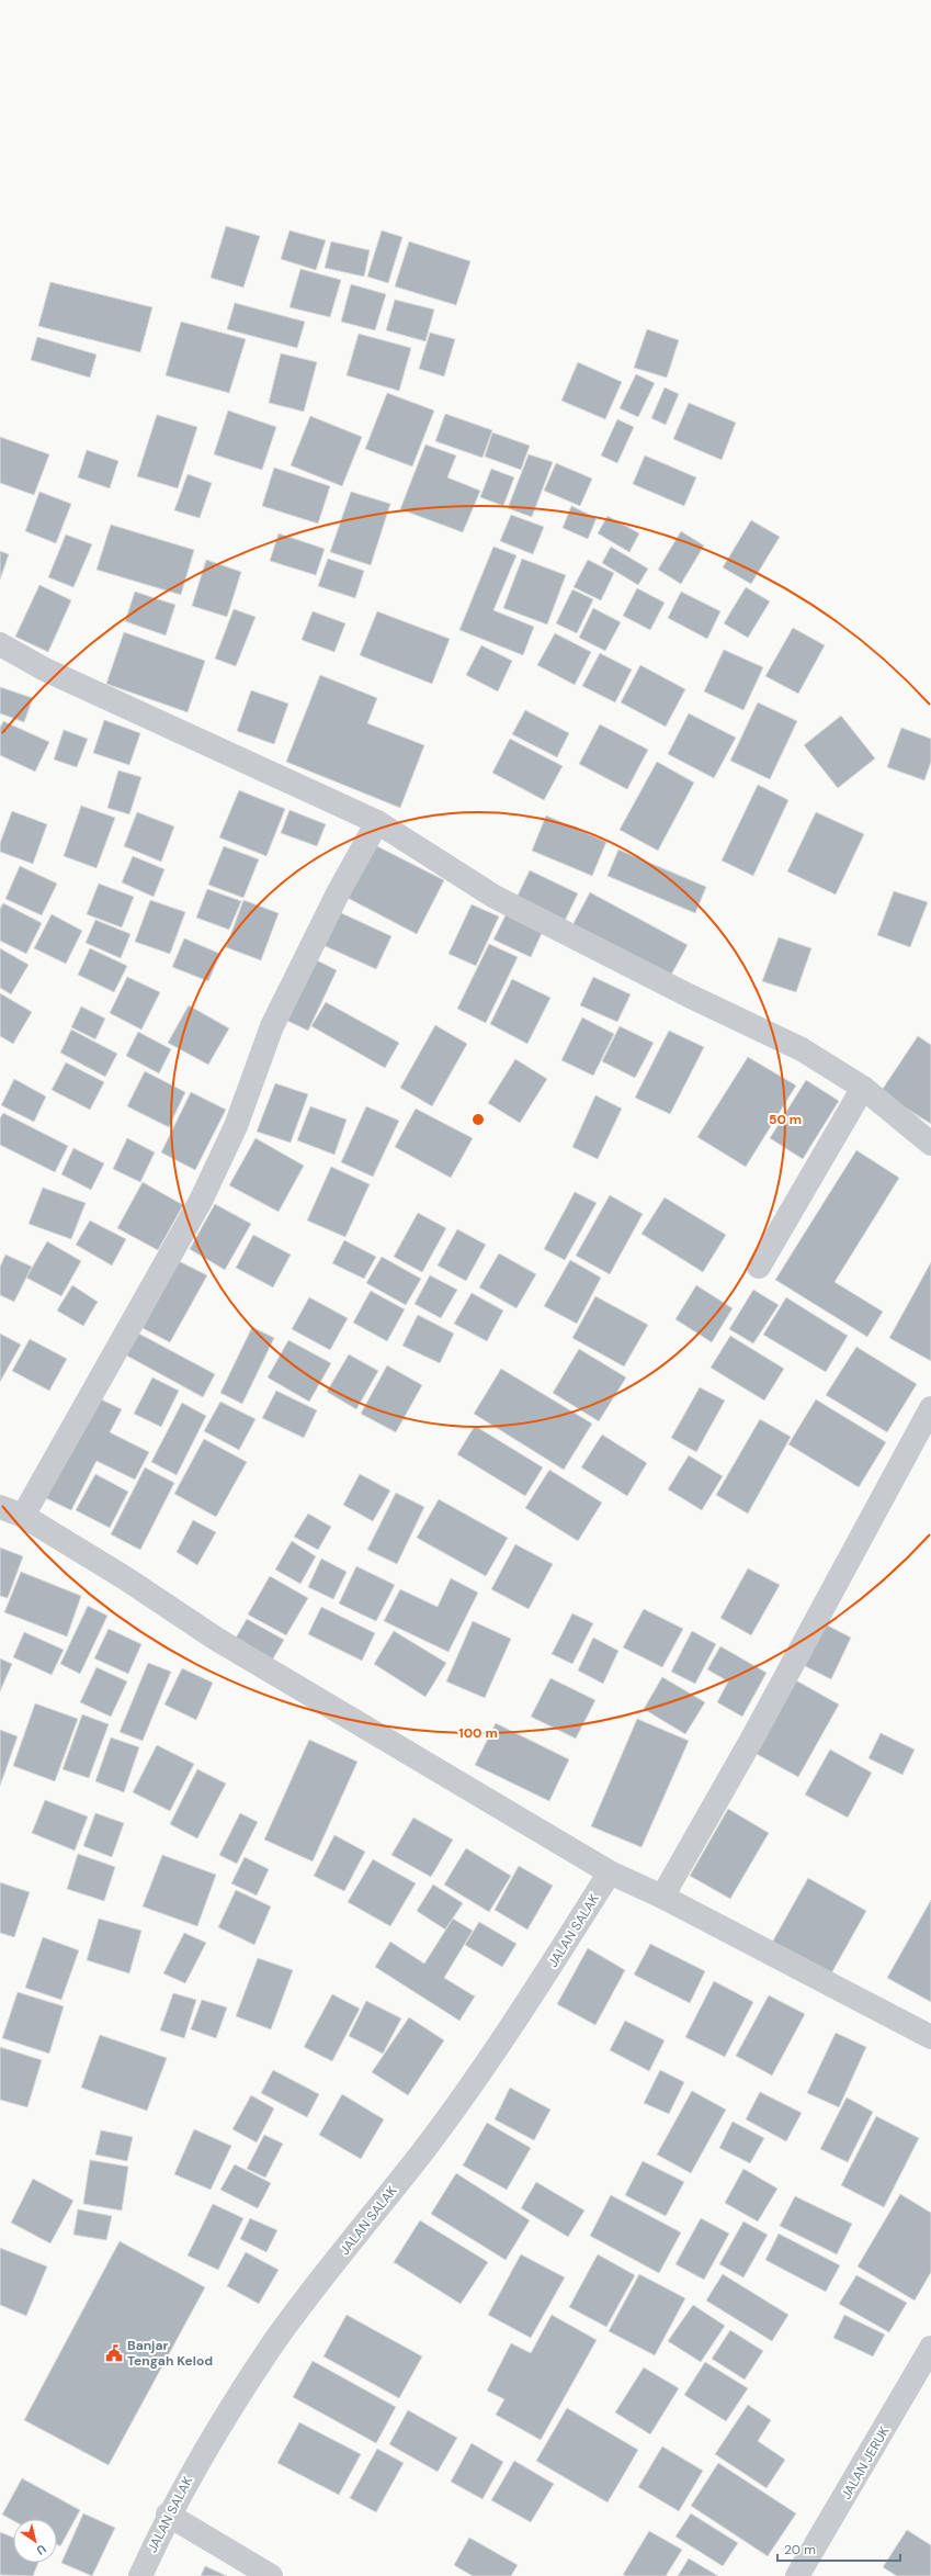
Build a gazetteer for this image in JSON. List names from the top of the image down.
{
  "streets": {
    "street": ["JALAN SALAK", "JALAN JERUK"]
  },
  "places": {
    "public building": ["Banjar Tengah Kelod"]
  },
  "scale_bar": "20 m",
  "north": "bottom right",
  "rings": ["50 m", "100 m"]
}
